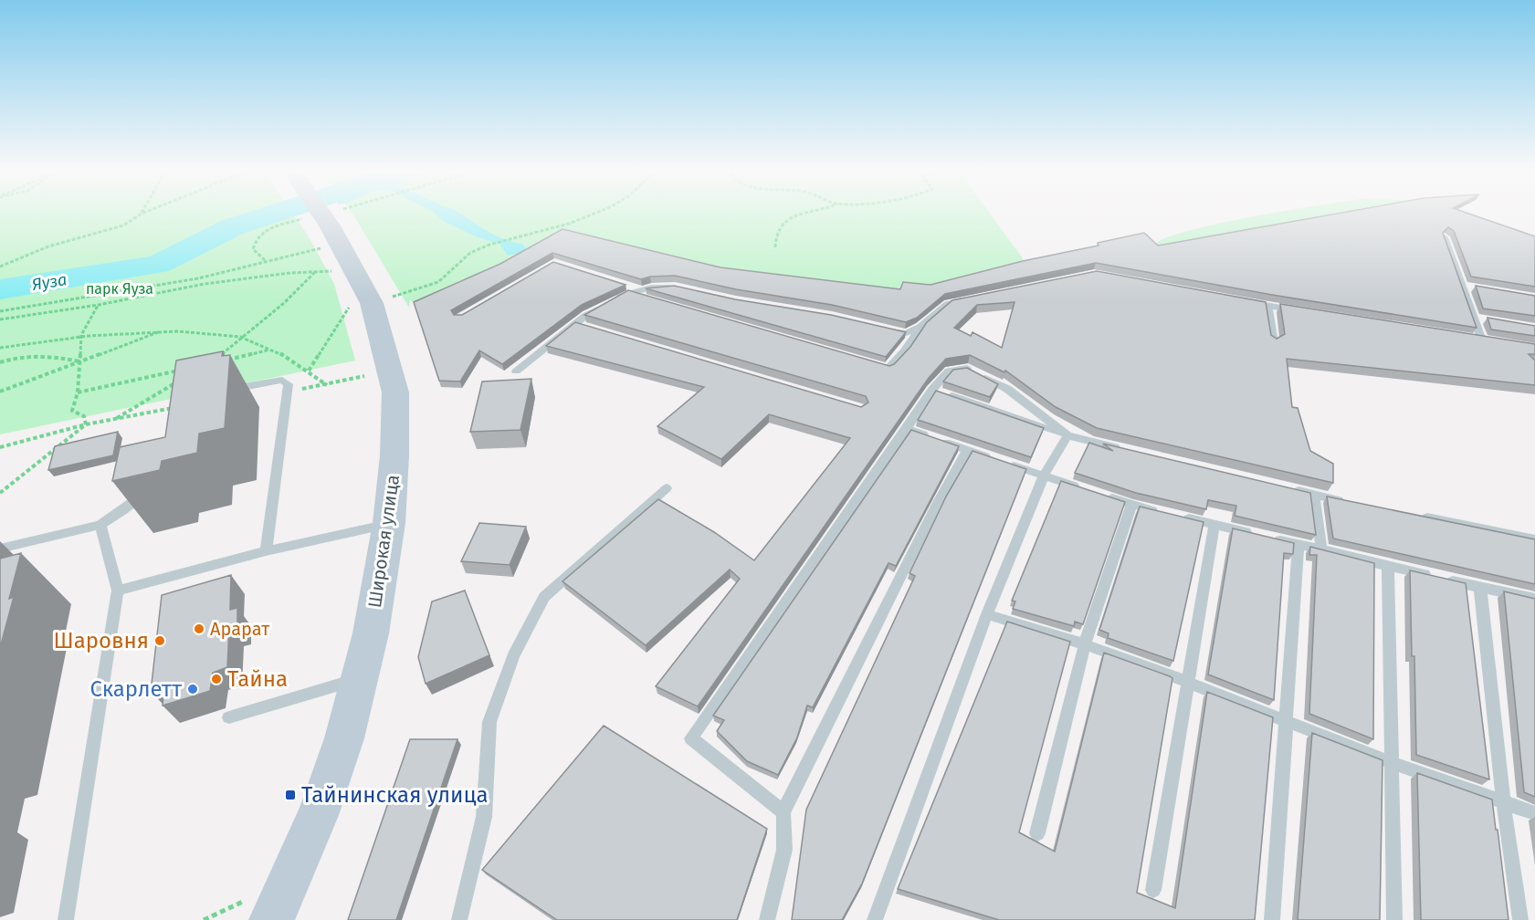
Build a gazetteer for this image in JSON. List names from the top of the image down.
{
  "streets": {
    "main road": ["Широкая улица"]
  },
  "water": ["Яуза"],
  "parks": ["парк Яуза"],
  "places": {
    "other": [
      "Арарат",
      "Шаровня",
      "Тайна",
      "Скарлетт"
    ],
    "transit": ["Тайнинская улица"]
  }
}
